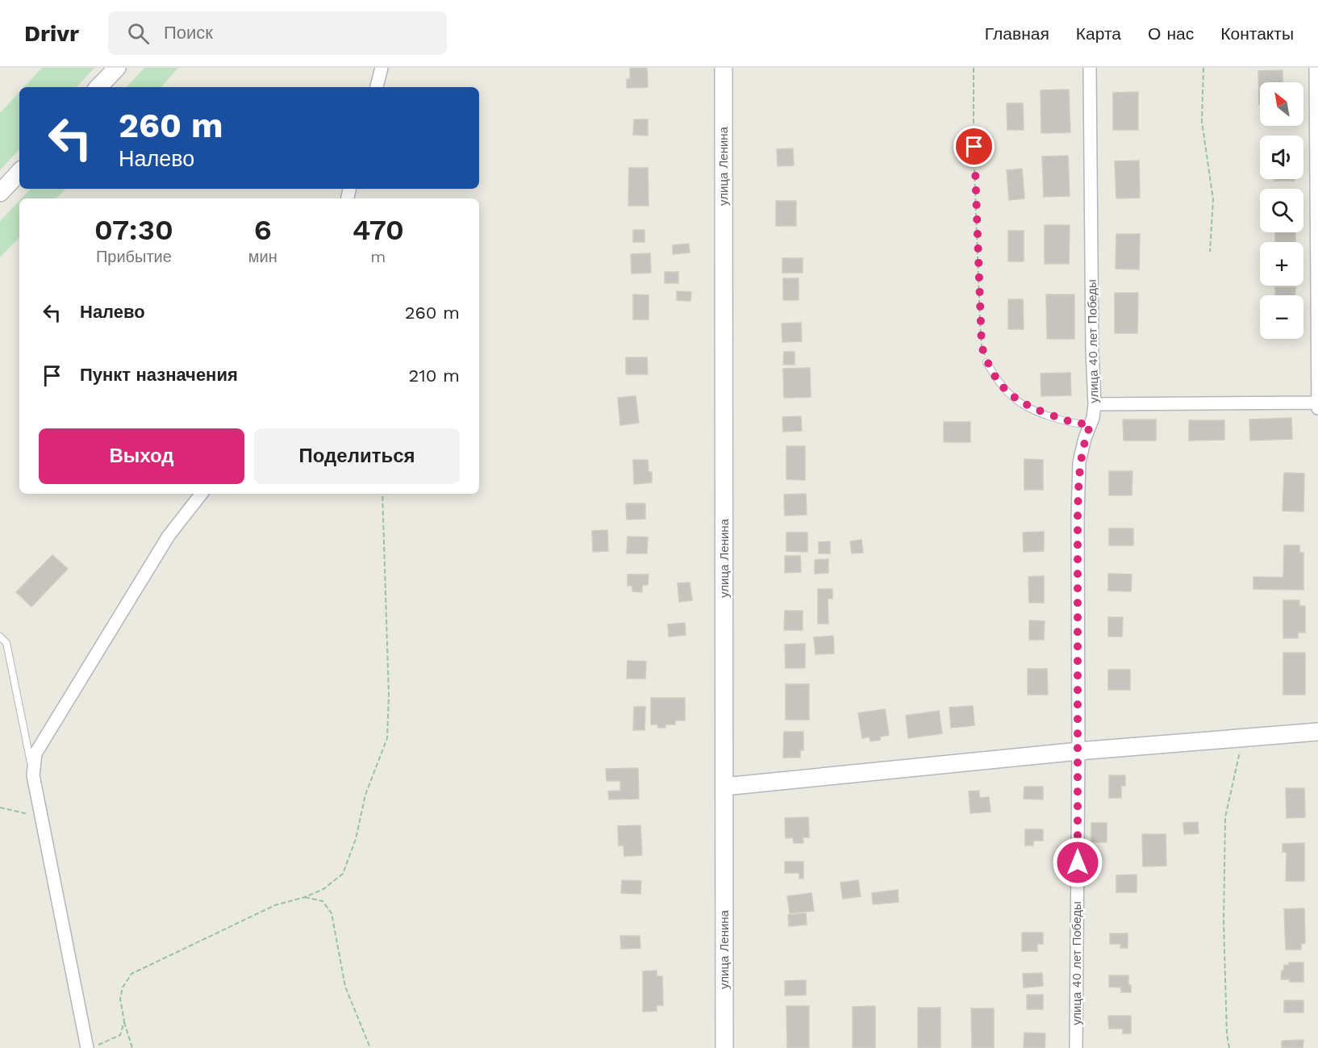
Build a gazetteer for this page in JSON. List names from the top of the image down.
{
  "streets": {
    "street": ["улица Ленина", "улица 40 лет Победы"]
  },
  "north": "top left",
  "page": {
    "header": "Drivr",
    "search": "Поиск",
    "nav": [
      "Главная",
      "Карта",
      "О нас",
      "Контакты"
    ],
    "map_buttons": ["+", "−"],
    "turn": ["260 m", "Налево"],
    "eta": [
      "07:30",
      "Прибытие",
      "6",
      "мин",
      "470",
      "m"
    ],
    "list": [
      {
        "name": "Налево",
        "value": "260 m"
      },
      {
        "name": "Пункт назначения",
        "value": "210 m"
      }
    ],
    "buttons": ["Выход", "Поделиться"]
  }
}
